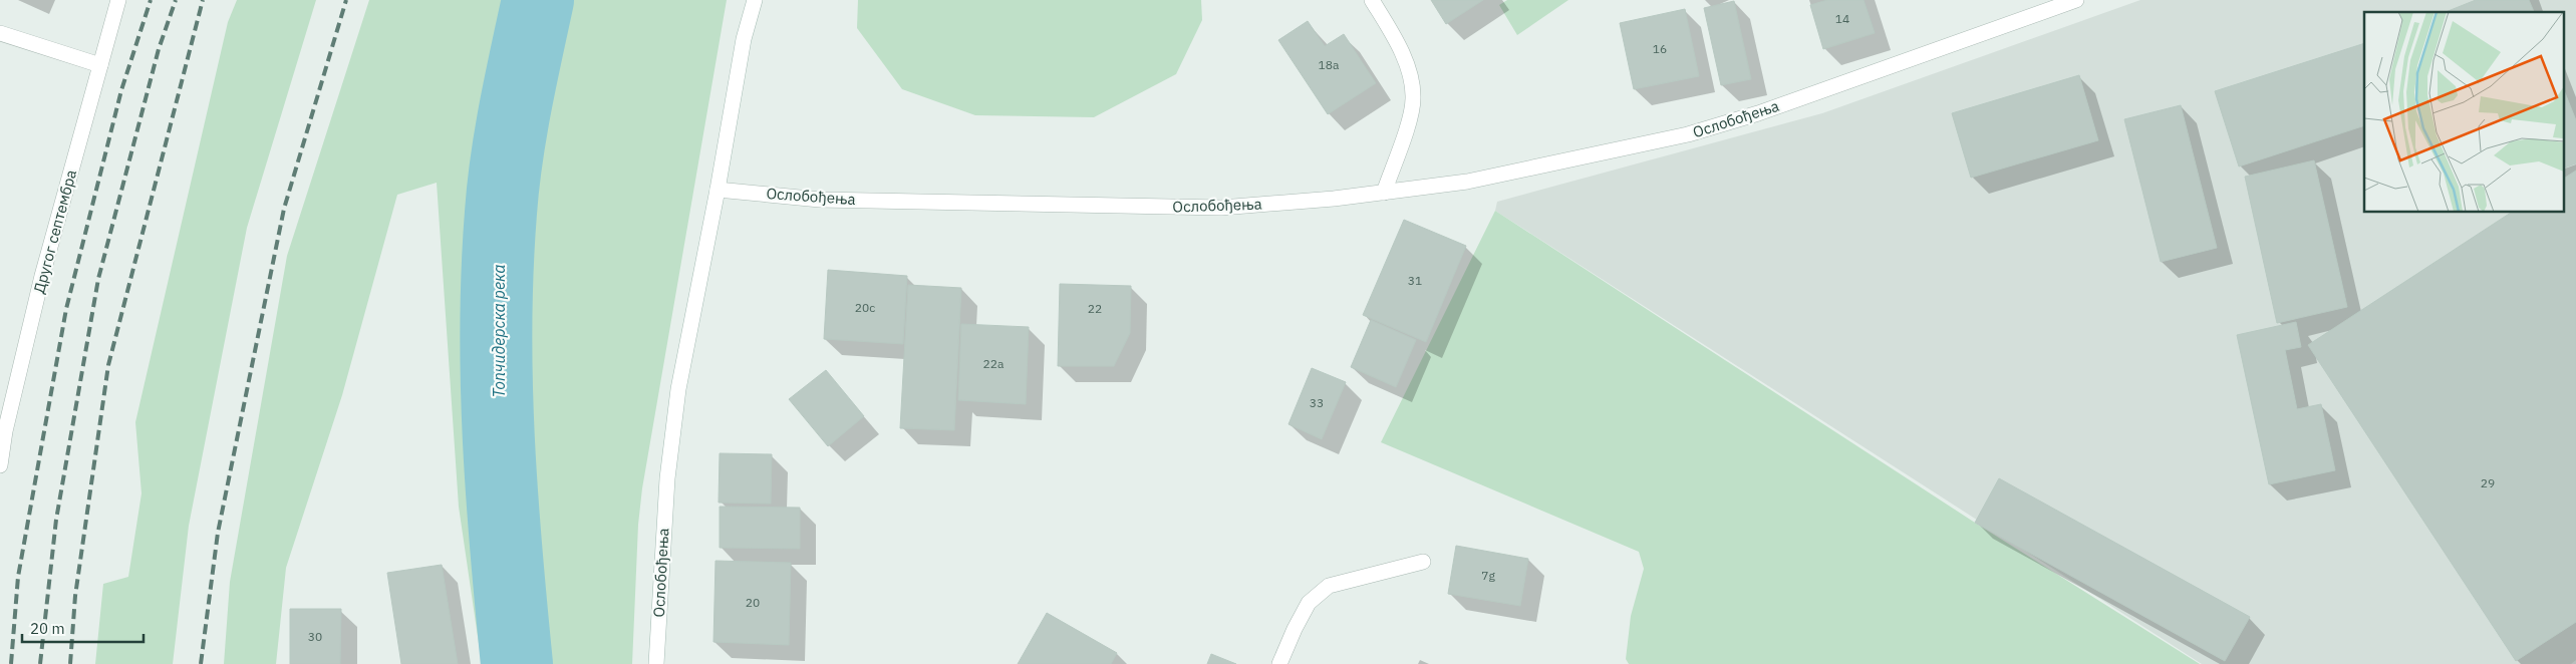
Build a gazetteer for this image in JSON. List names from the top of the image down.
{
  "streets": {
    "street": ["Ослобођења", "Другог септембра"]
  },
  "water": ["Топчидерска река"],
  "house_numbers": [
    "14",
    "16",
    "18a",
    "31",
    "20c",
    "22",
    "22a",
    "33",
    "29",
    "7g",
    "20",
    "30"
  ],
  "scale_bar": "20 m"
}
